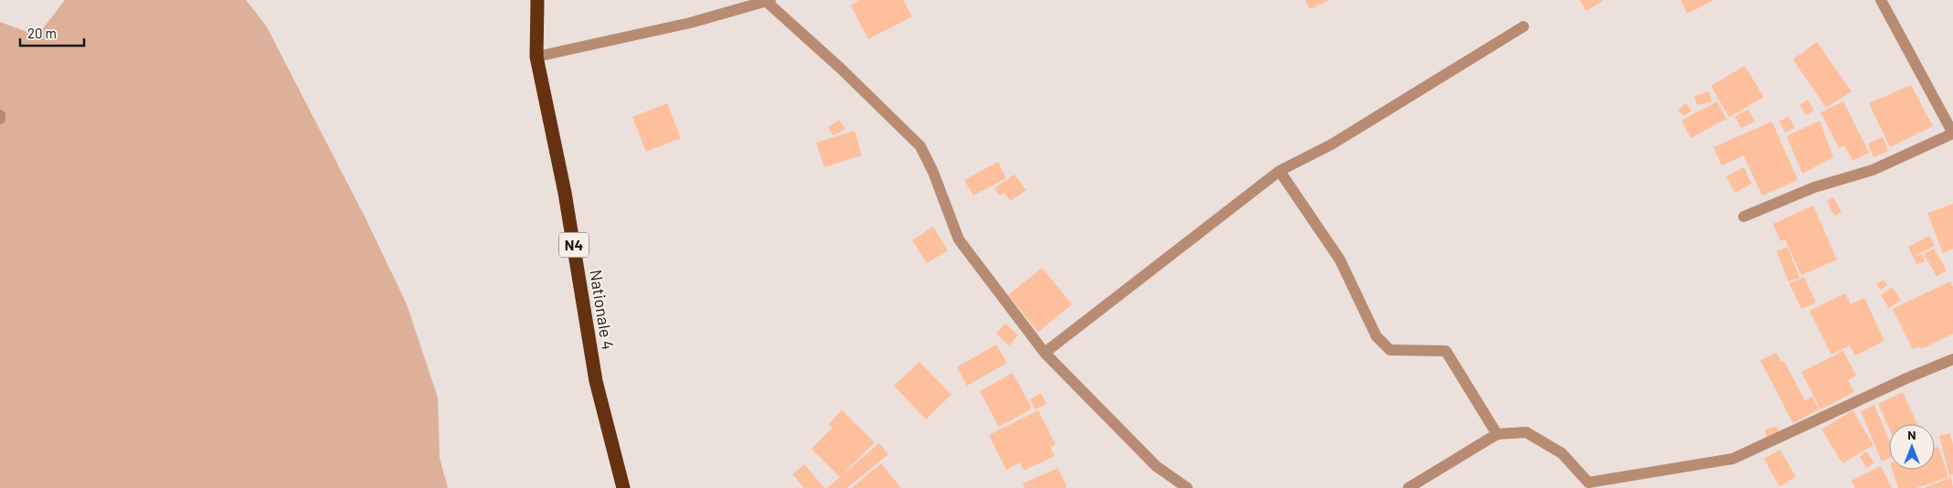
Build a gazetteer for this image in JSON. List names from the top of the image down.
{
  "streets": {
    "highway": ["N4", "Nationale 4"]
  },
  "scale_bar": "20 m",
  "north": "top"
}
